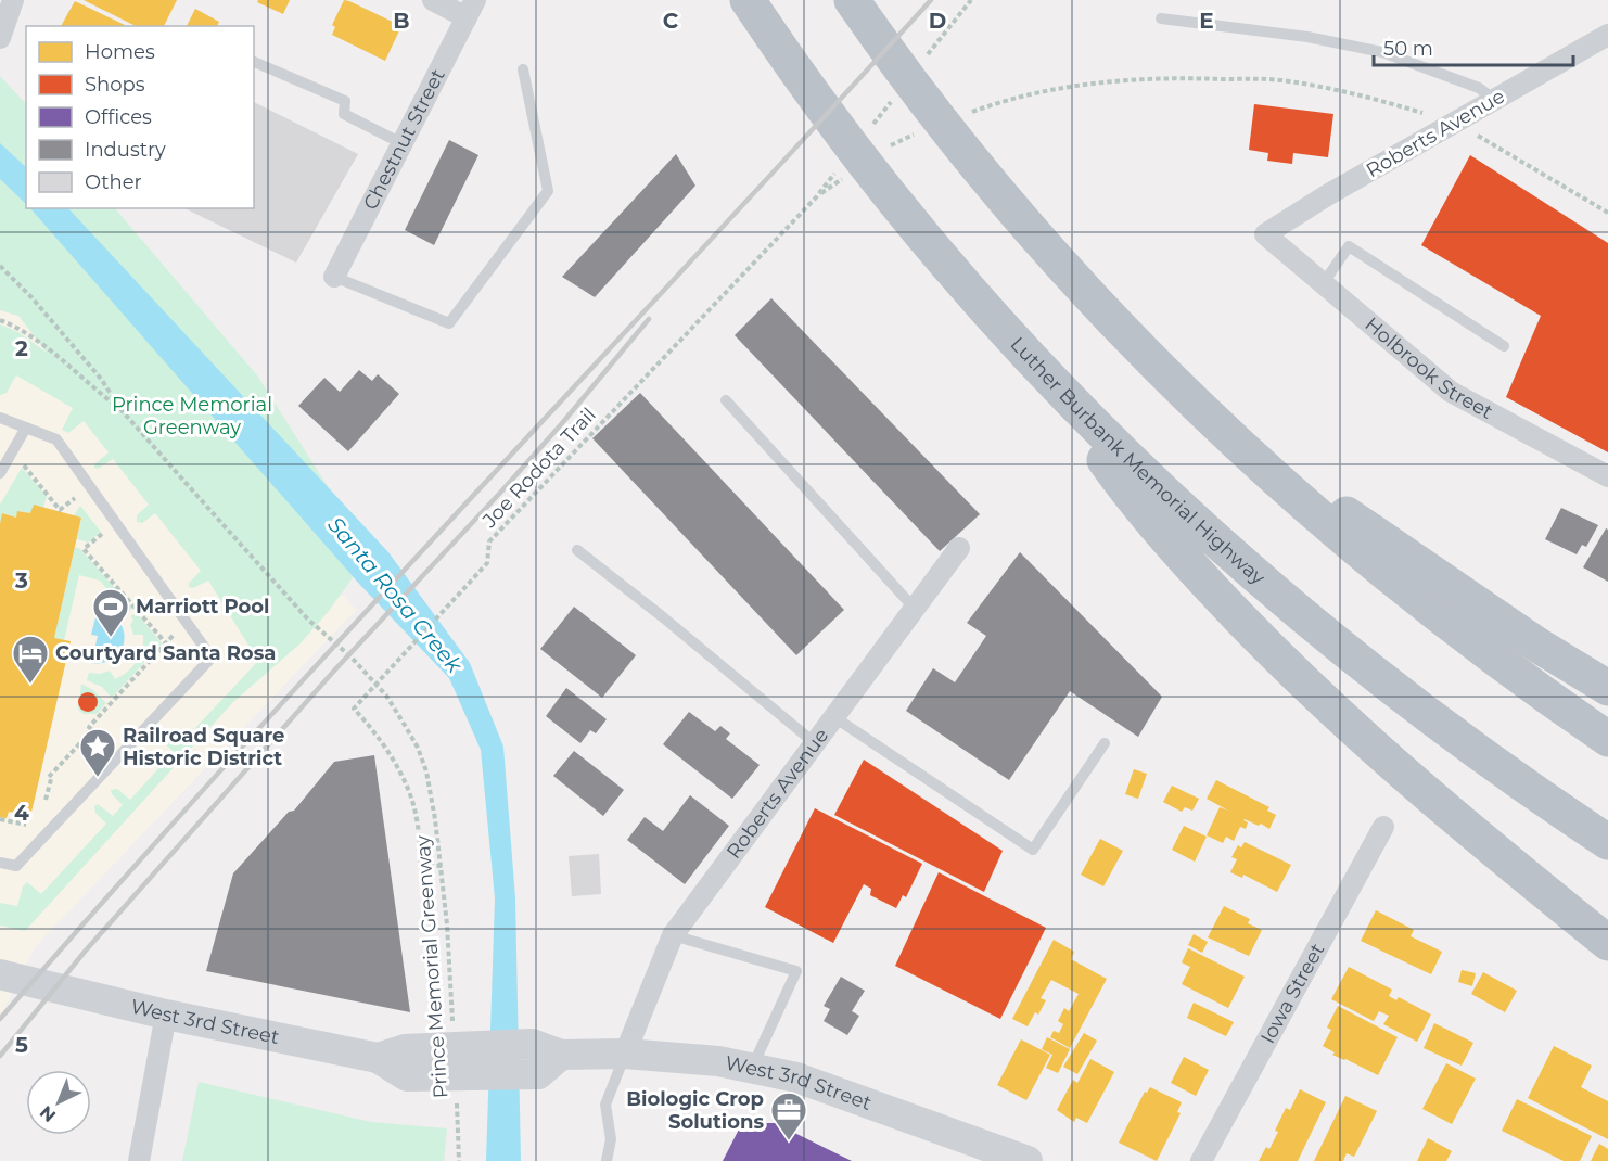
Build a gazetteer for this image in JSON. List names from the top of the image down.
{
  "streets": {
    "highway": ["Luther Burbank Memorial Highway"],
    "main road": ["West 3rd Street"],
    "street": [
      "Roberts Avenue",
      "Chestnut Street",
      "Holbrook Street",
      "Iowa Street"
    ],
    "path": ["Joe Rodota Trail", "Prince Memorial Greenway"]
  },
  "crossings": [
    ["Roberts Avenue", "Holbrook Street"],
    ["Roberts Avenue", "West 3rd Street"],
    ["Joe Rodota Trail", "Prince Memorial Greenway"]
  ],
  "water": ["Santa Rosa Creek"],
  "parks": ["Prince Memorial Greenway"],
  "places": {
    "sports": ["Marriott Pool"],
    "hotel": ["Courtyard Santa Rosa"],
    "place": ["Railroad Square Historic District"],
    "office": ["Biologic Crop Solutions"]
  },
  "legend": [
    "Homes",
    "Shops",
    "Offices",
    "Industry",
    "Other"
  ],
  "scale_bar": "50 m",
  "north": "bottom left",
  "grid": {
    "columns": [
      "B",
      "C",
      "D",
      "E"
    ],
    "rows": [
      "2",
      "3",
      "4",
      "5"
    ]
  }
}
